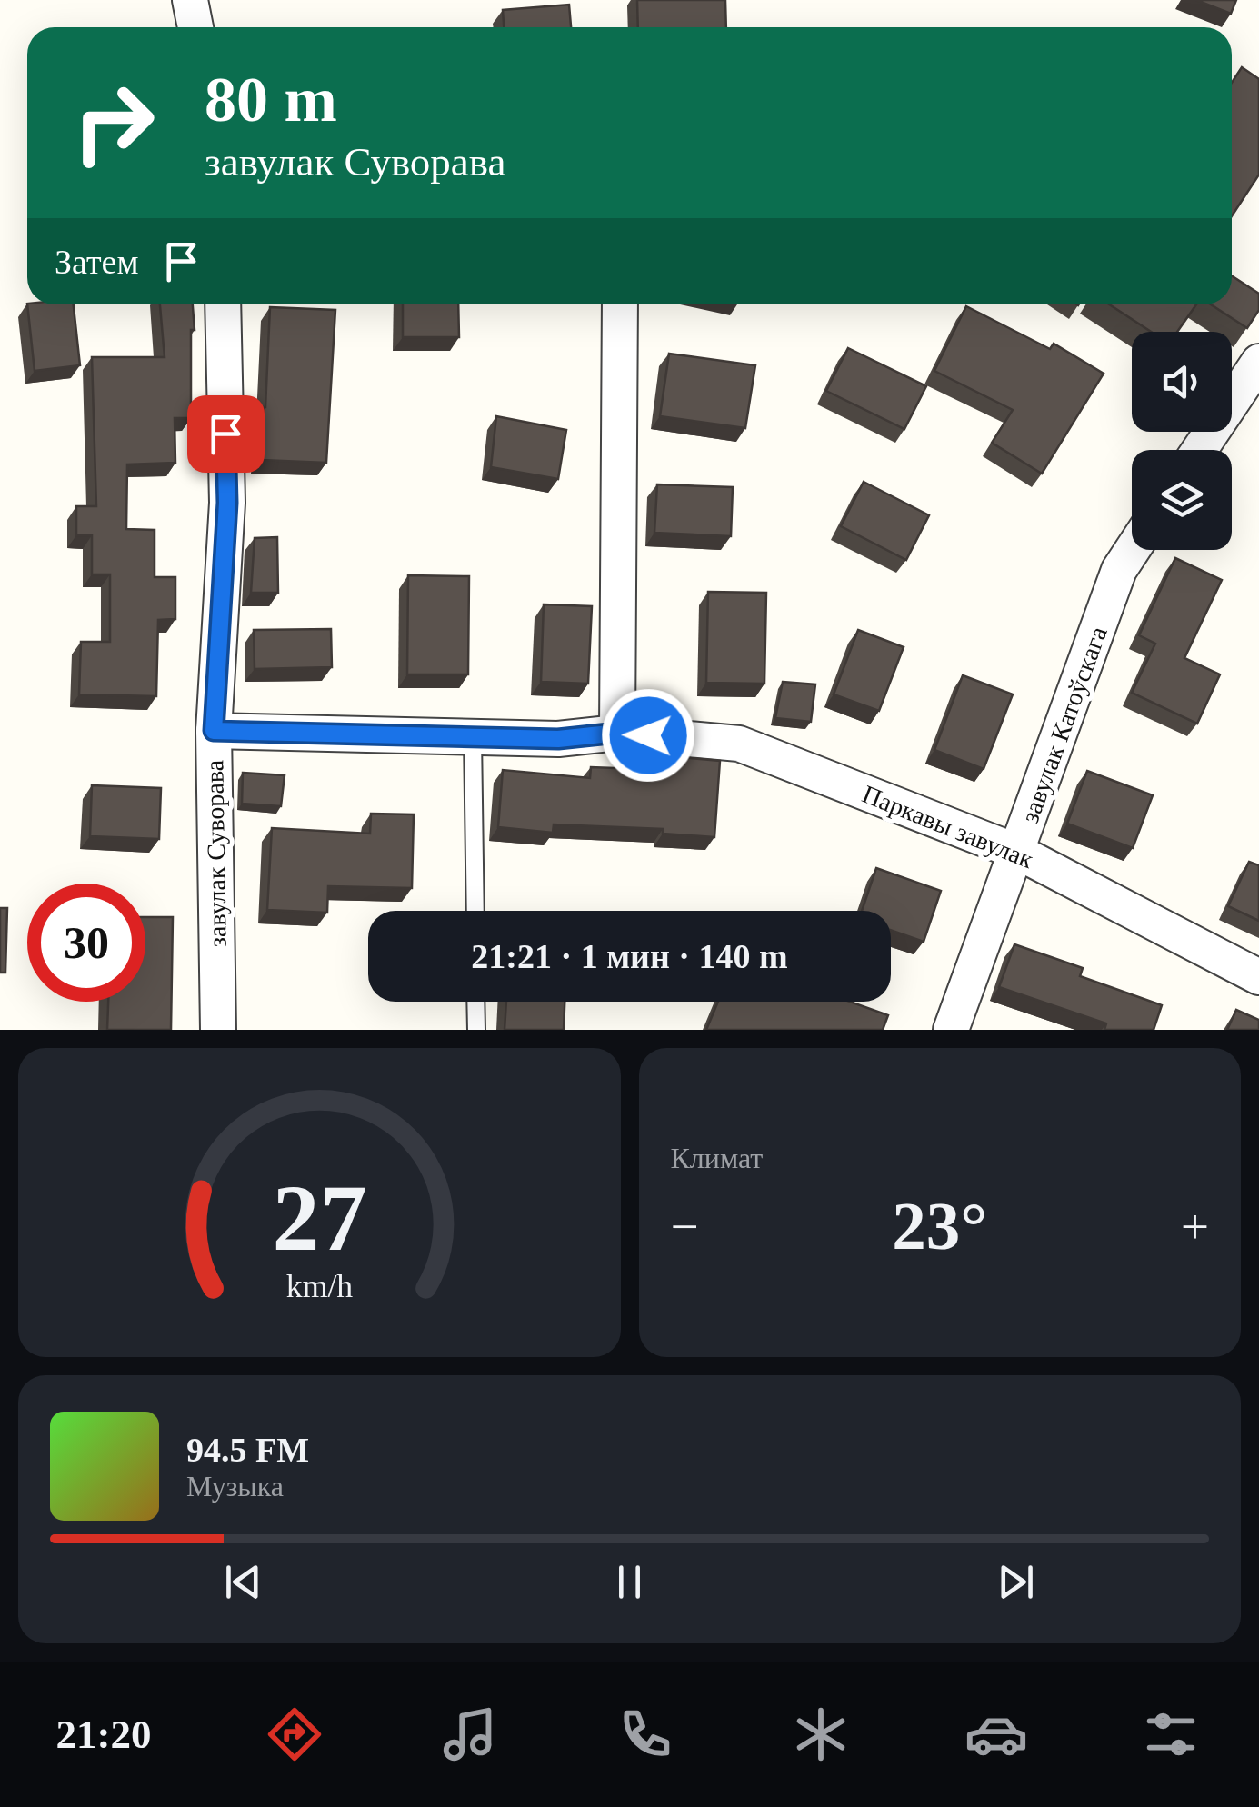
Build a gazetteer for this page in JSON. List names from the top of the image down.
{
  "streets": {
    "street": ["завулак Катоўскага", "Паркавы завулак", "завулак Суворава"]
  },
  "crossings": [
    ["завулак Катоўскага", "Паркавы завулак"],
    ["Паркавы завулак", "завулак Суворава"]
  ],
  "page": {
    "turn": ["80 m", "завулак Суворава"],
    "then": "Затем",
    "limit": "30",
    "trip": "21:21 · 1 мин · 140 m",
    "tile": "Климат",
    "heat": ["−", "23°", "+"],
    "song": ["94.5 FM", "Музыка"],
    "tabs": "21:20",
    "gauge": ["27", "km/h"]
  }
}
